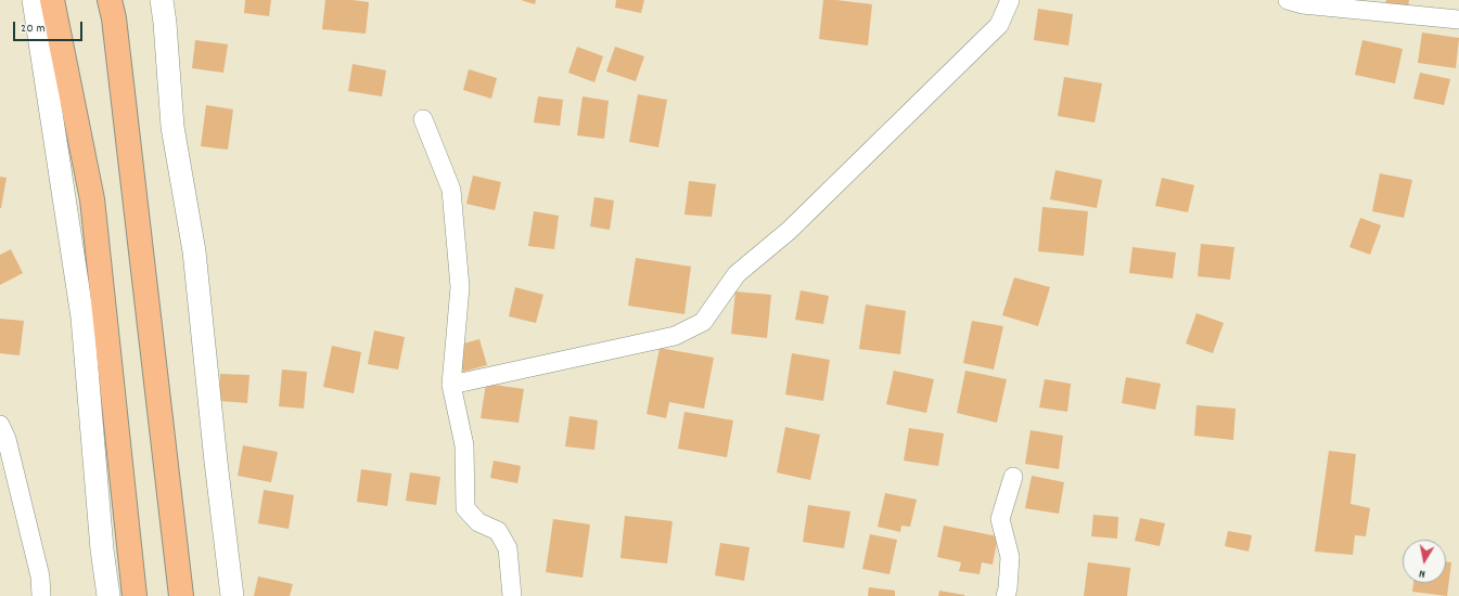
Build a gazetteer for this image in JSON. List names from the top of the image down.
{
  "scale_bar": "20 m",
  "north": "bottom"
}
